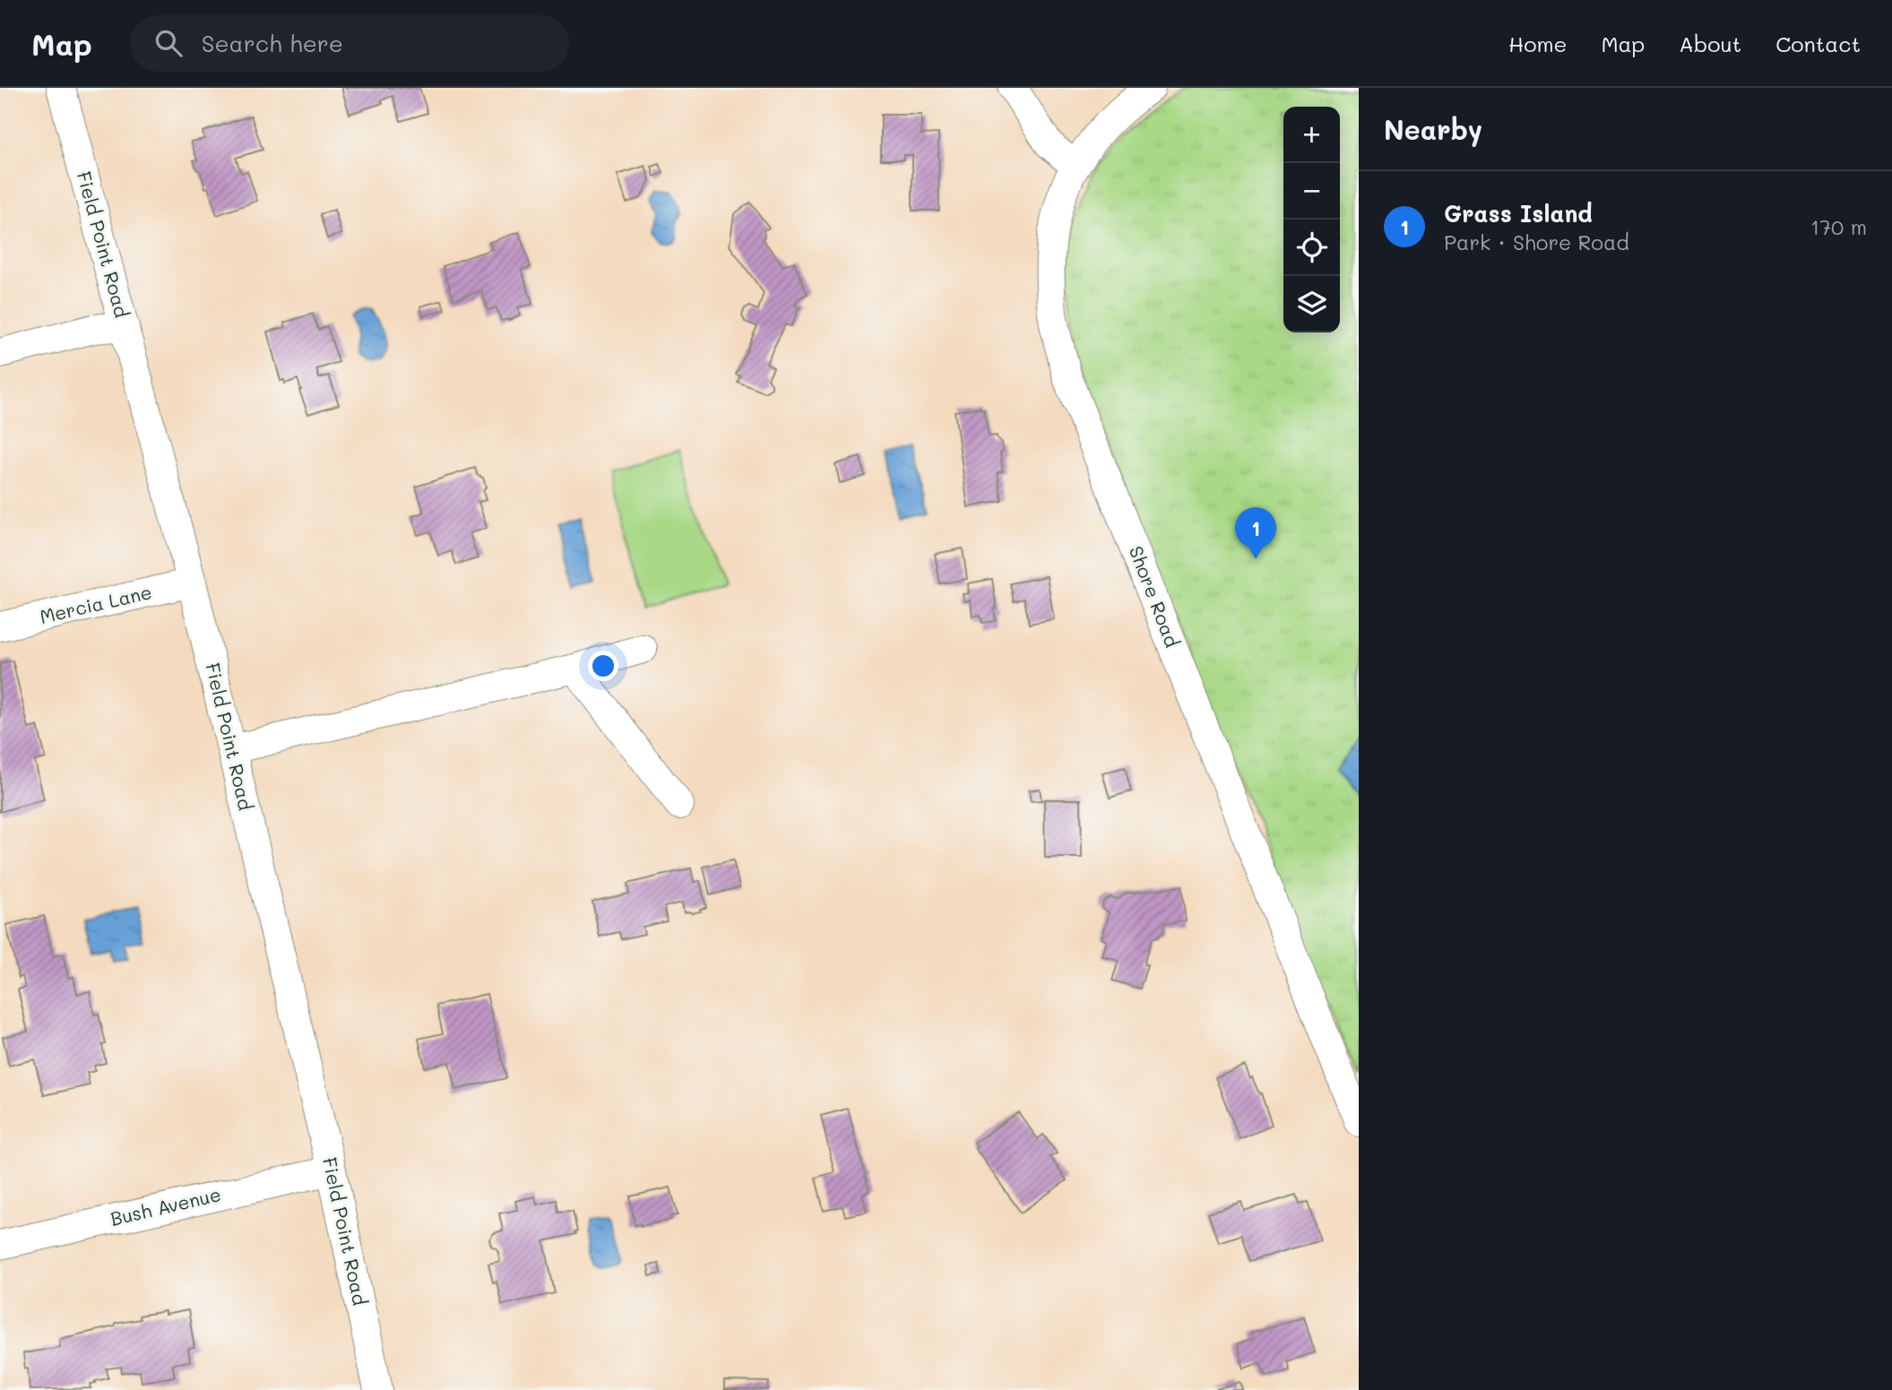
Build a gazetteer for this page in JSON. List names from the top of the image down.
{
  "streets": {
    "street": [
      "Field Point Road",
      "Shore Road",
      "Mercia Lane",
      "Bush Avenue"
    ]
  },
  "crossings": [
    ["Field Point Road", "Mercia Lane"],
    ["Field Point Road", "Bush Avenue"]
  ],
  "page": {
    "header": "Map",
    "search": "Search here",
    "nav": [
      "Home",
      "Map",
      "About",
      "Contact"
    ],
    "heading": "Nearby",
    "map_buttons": ["+", "−"],
    "list": [
      {
        "mark": "1",
        "name": "Grass Island",
        "note": "Park · Shore Road",
        "value": "170 m"
      }
    ],
    "pins": "1"
  }
}
